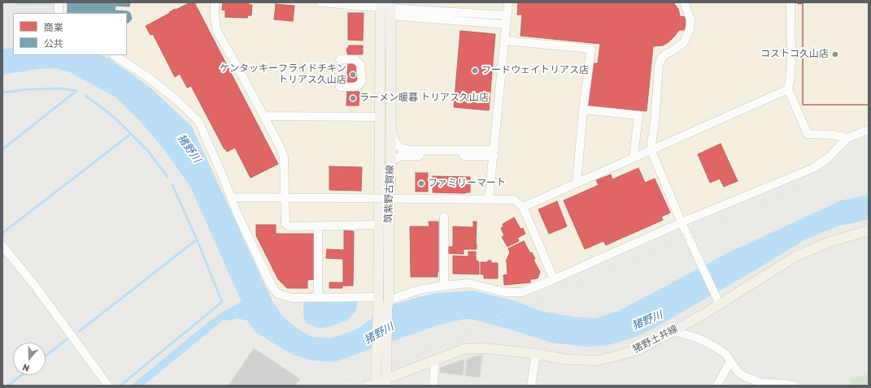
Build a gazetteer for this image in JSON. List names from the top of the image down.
{
  "streets": {
    "main road": ["筑紫野古賀線", "猪野土井線"]
  },
  "crossings": [
    ["筑紫野古賀線", "猪野土井線"]
  ],
  "water": ["猪野川"],
  "places": [
    "コストコ久山店",
    "フードウェイトリアス店",
    "ケンタッキーフライドチキン トリアス久山店",
    "ラーメン暖暮 トリアス久山店",
    "ファミリーマート"
  ],
  "legend": ["商業", "公共"],
  "north": "bottom"
}
